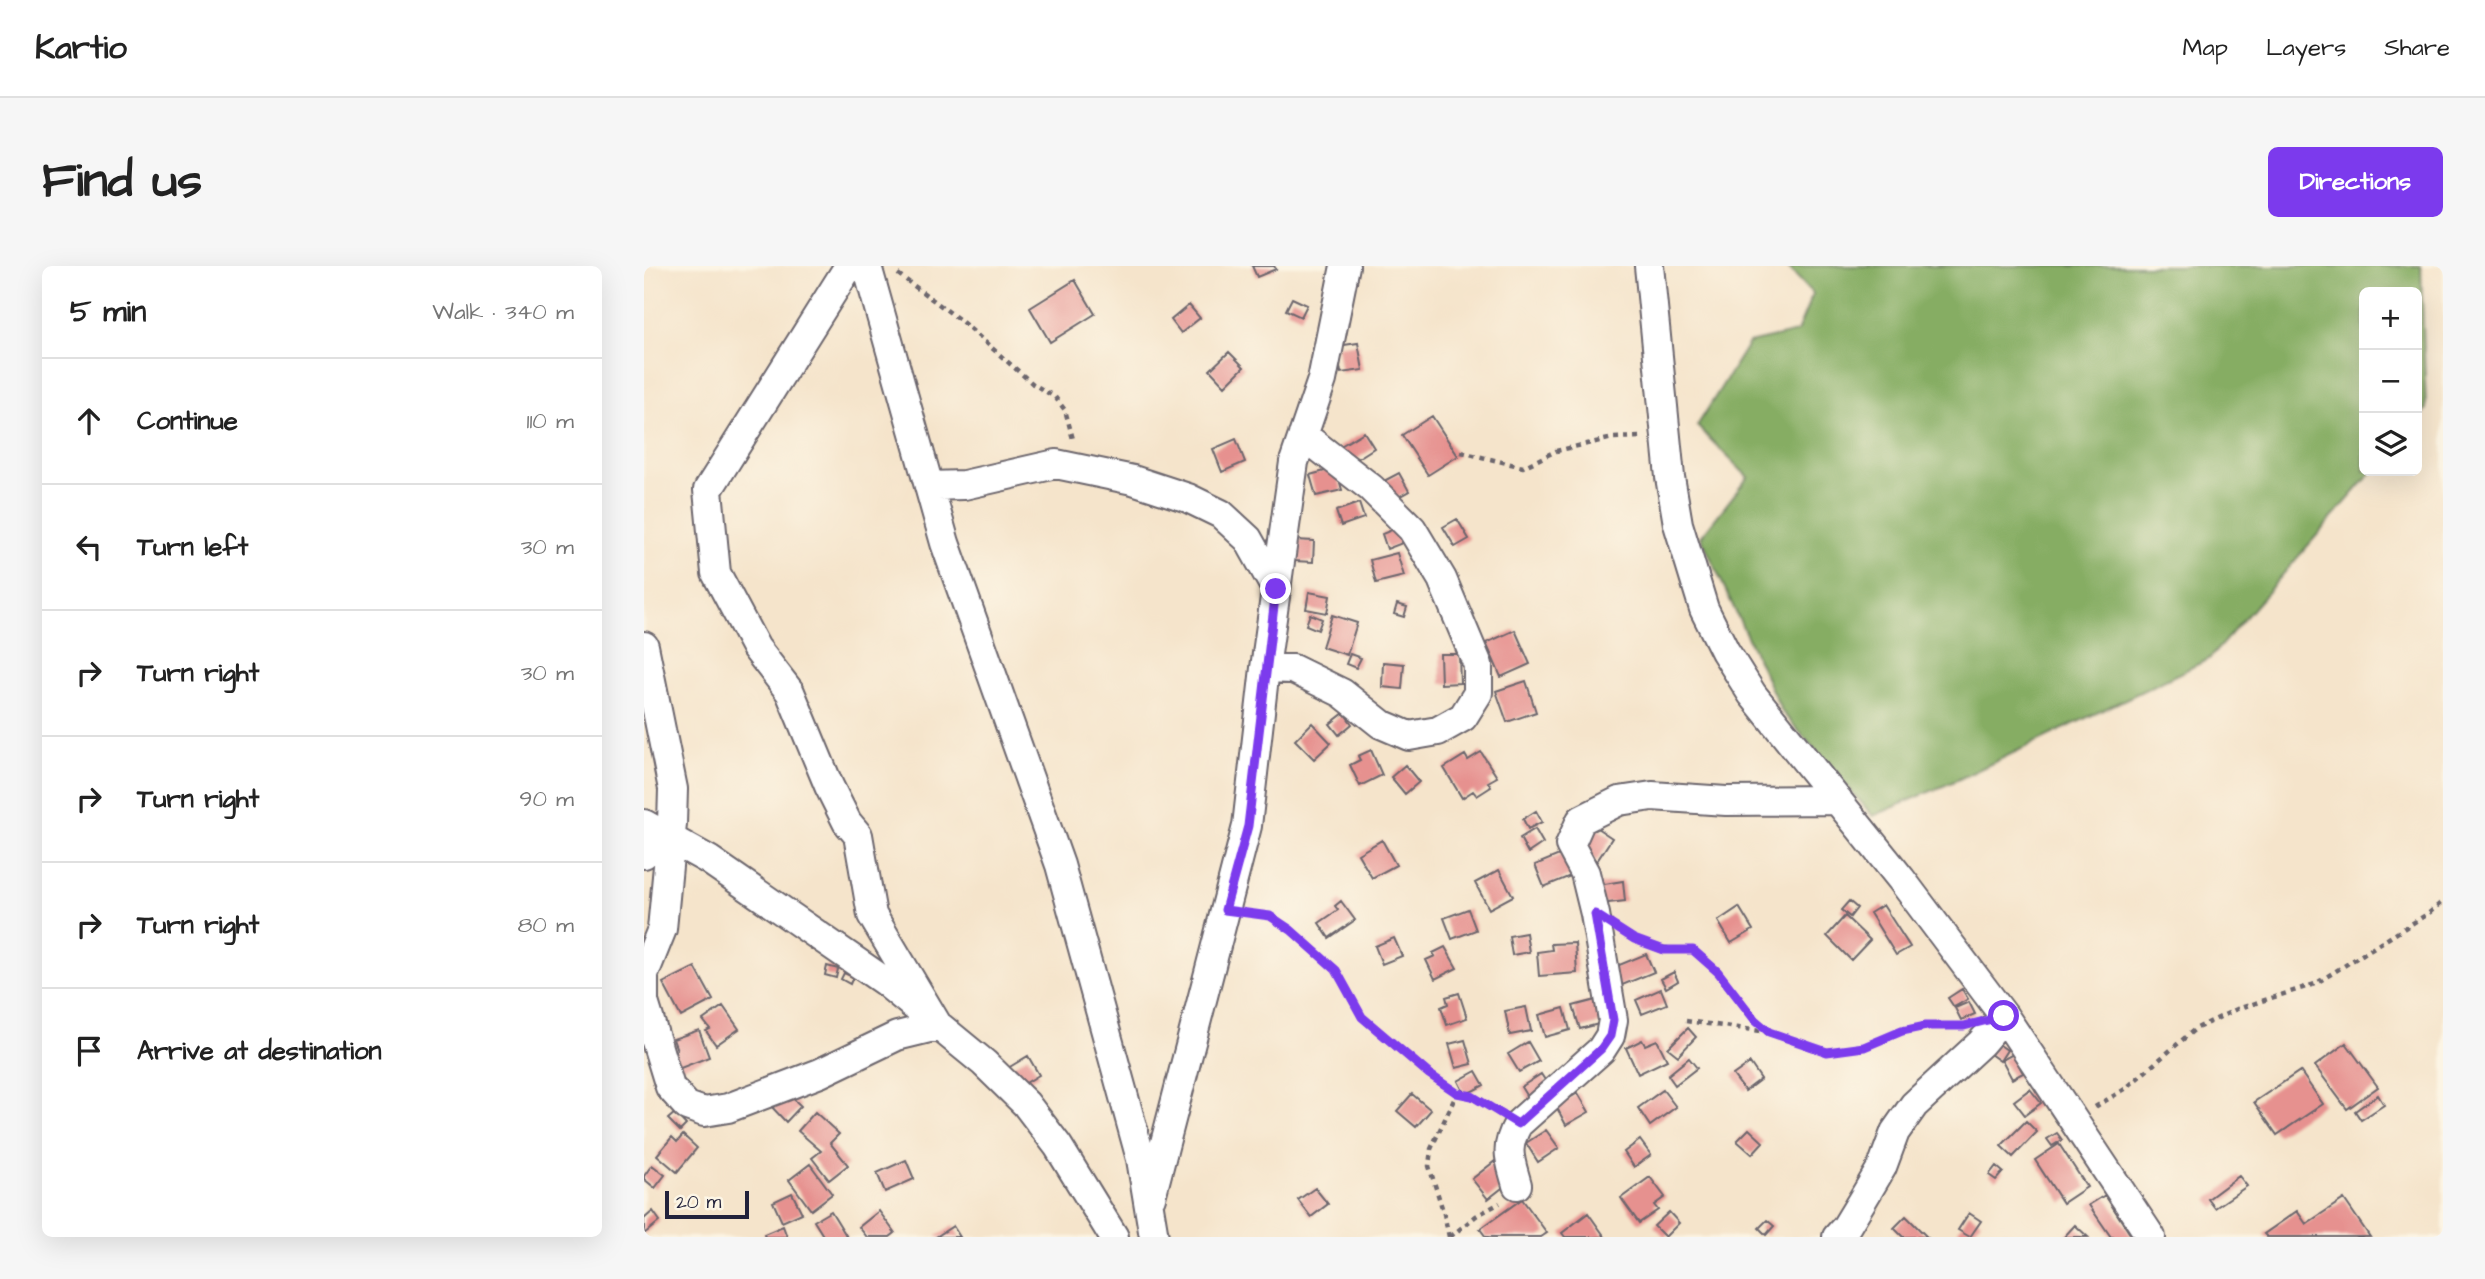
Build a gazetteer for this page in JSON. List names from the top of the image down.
{
  "scale_bar": "20 m",
  "page": {
    "header": "Kartio",
    "nav": ["Map", "Layers", "Share"],
    "buttons": "Directions",
    "title": "Find us",
    "heading": ["5 min", "Walk · 340 m"],
    "map_buttons": ["+", "−"],
    "list": [
      ["Continue", "110 m"],
      ["Turn left", "30 m"],
      ["Turn right", "30 m"],
      ["Turn right", "90 m"],
      ["Turn right", "80 m"],
      "Arrive at destination"
    ],
    "scale": "20 m"
  }
}
